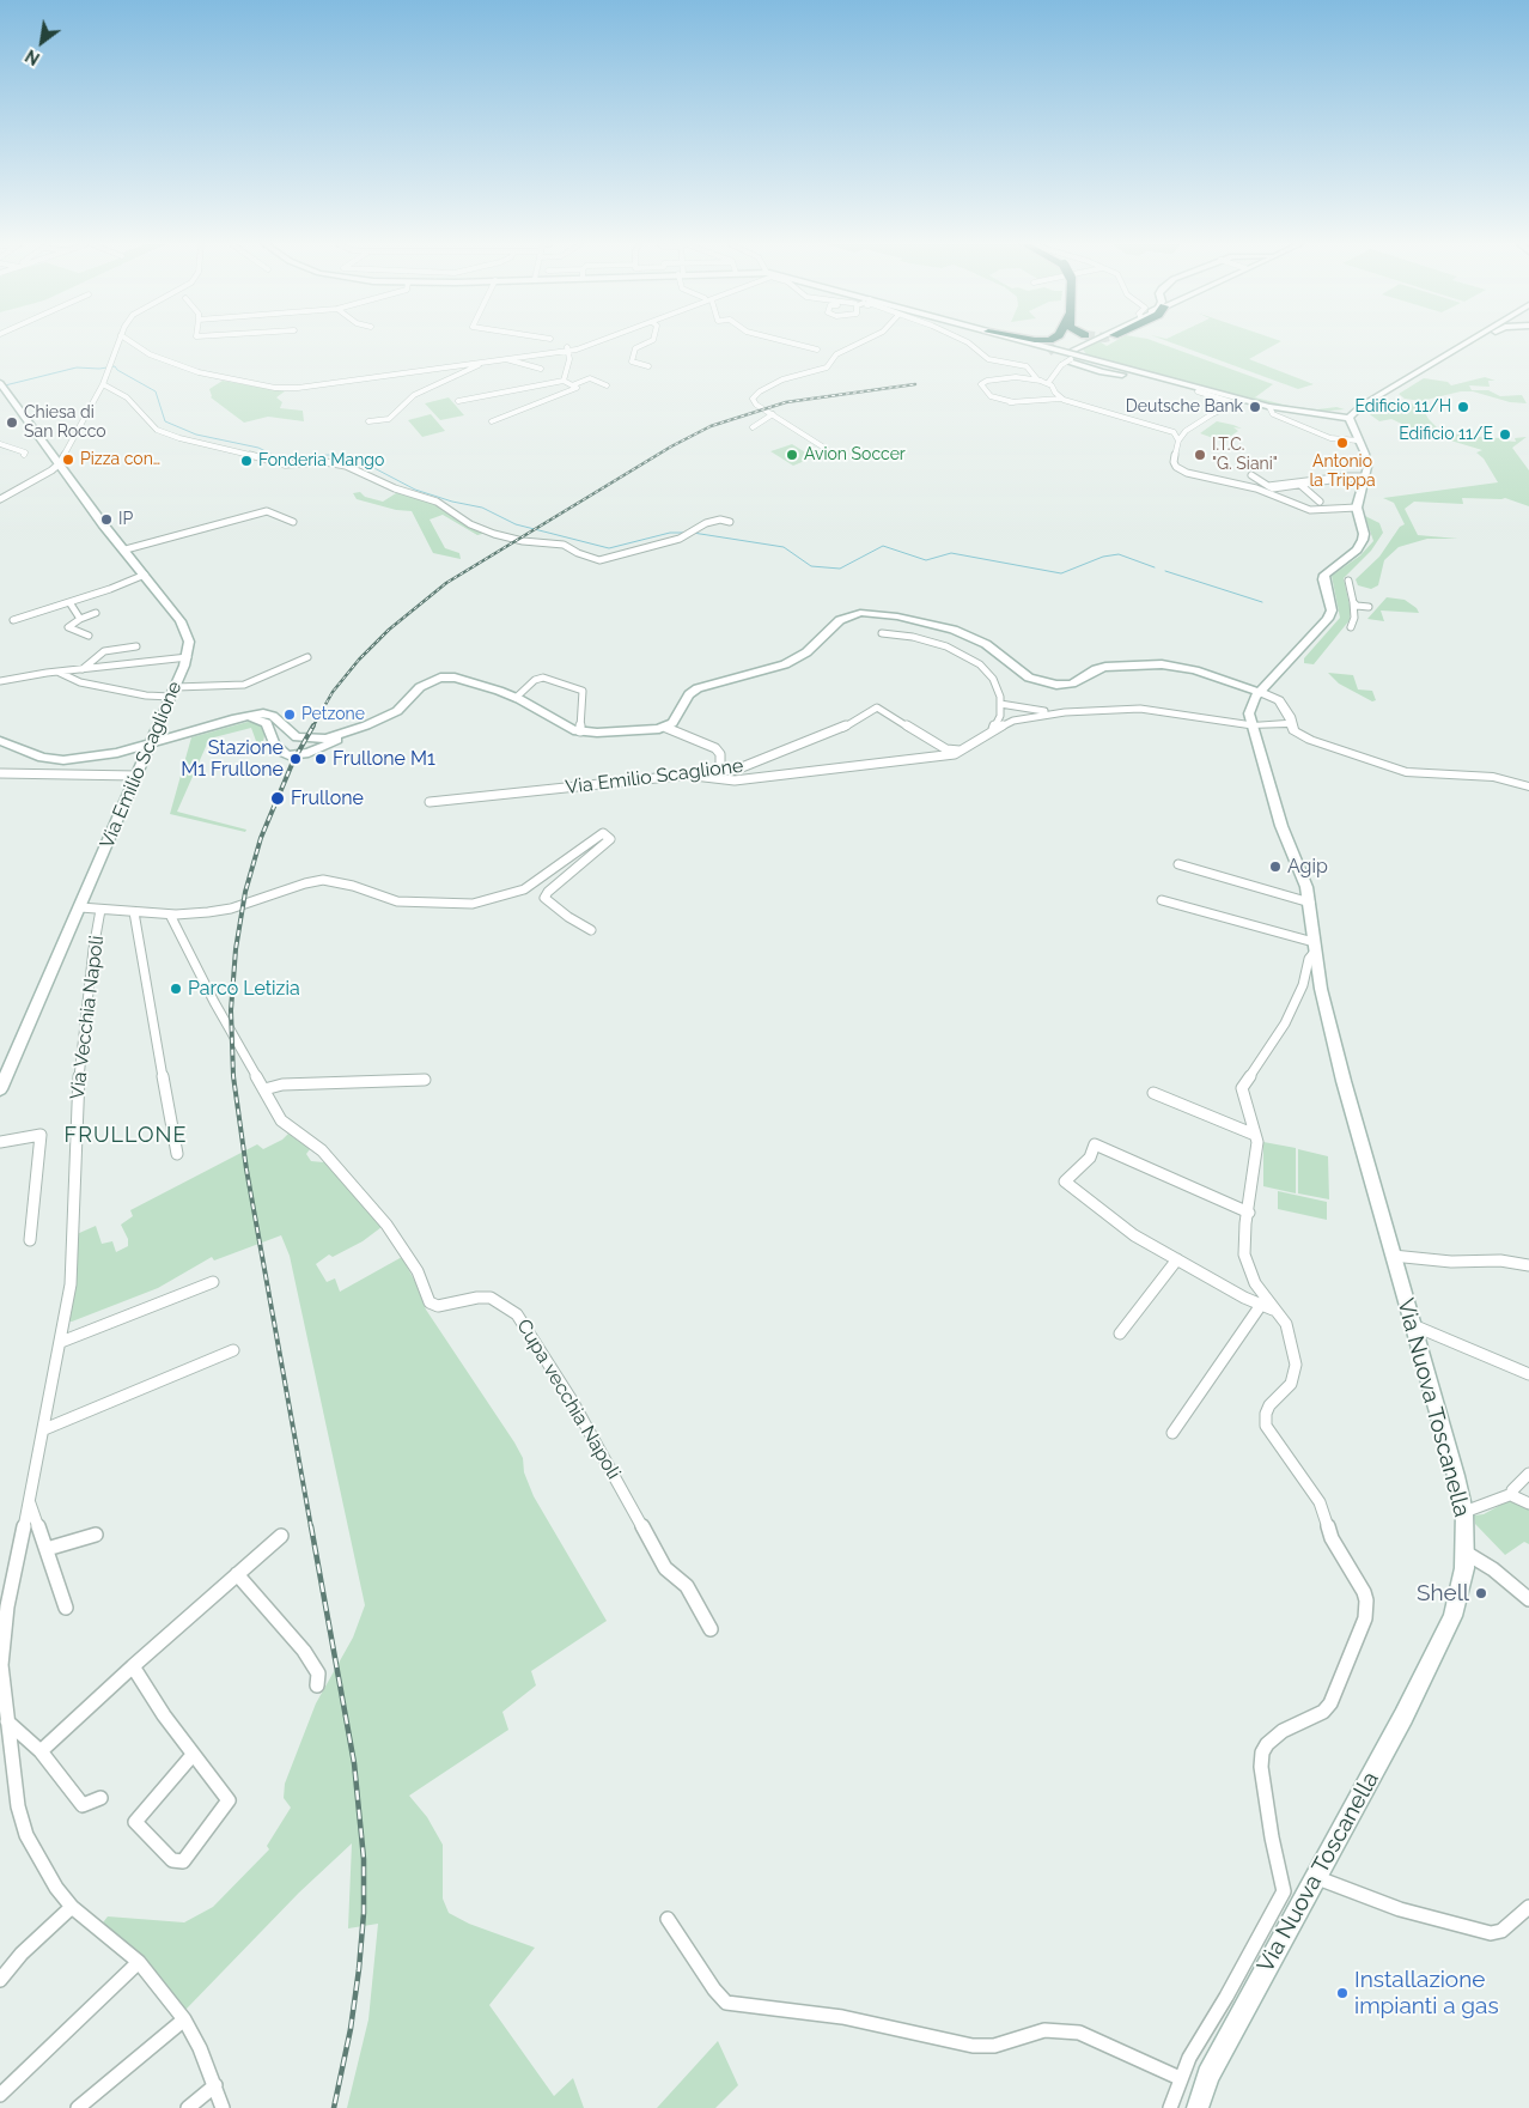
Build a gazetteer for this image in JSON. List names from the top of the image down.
{
  "streets": {
    "main road": ["Via Emilio Scaglione", "Via Nuova Toscanella"],
    "street": ["Via Vecchia Napoli", "Cupa vecchia Napoli"]
  },
  "districts": ["FRULLONE"],
  "places": [
    "Deutsche Bank",
    "Edificio 11/H",
    "Chiesa di San Rocco",
    "Edificio 11/E",
    "Antonio la Trippa",
    "Avion Soccer",
    "I.T.C. \"G. Siani\"",
    "Pizza con…",
    "Fonderia Mango",
    "IP",
    "Petzone",
    "Stazione M1 Frullone",
    "Frullone M1",
    "Frullone",
    "Agip",
    "Parco Letizia",
    "Shell",
    "Installazione impianti a gas"
  ],
  "north": "bottom left"
}
